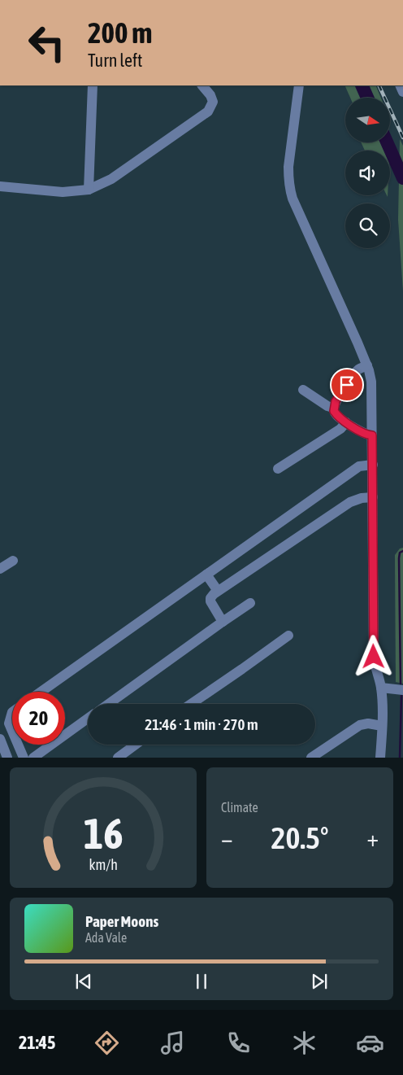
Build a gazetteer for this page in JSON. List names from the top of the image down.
{
  "north": "right",
  "page": {
    "turn": ["200 m", "Turn left"],
    "limit": "20",
    "trip": "21:46 · 1 min · 270 m",
    "tile": "Climate",
    "heat": ["−", "20.5°", "+"],
    "song": ["Paper Moons", "Ada Vale"],
    "tabs": "21:45",
    "gauge": ["16", "km/h"]
  }
}
